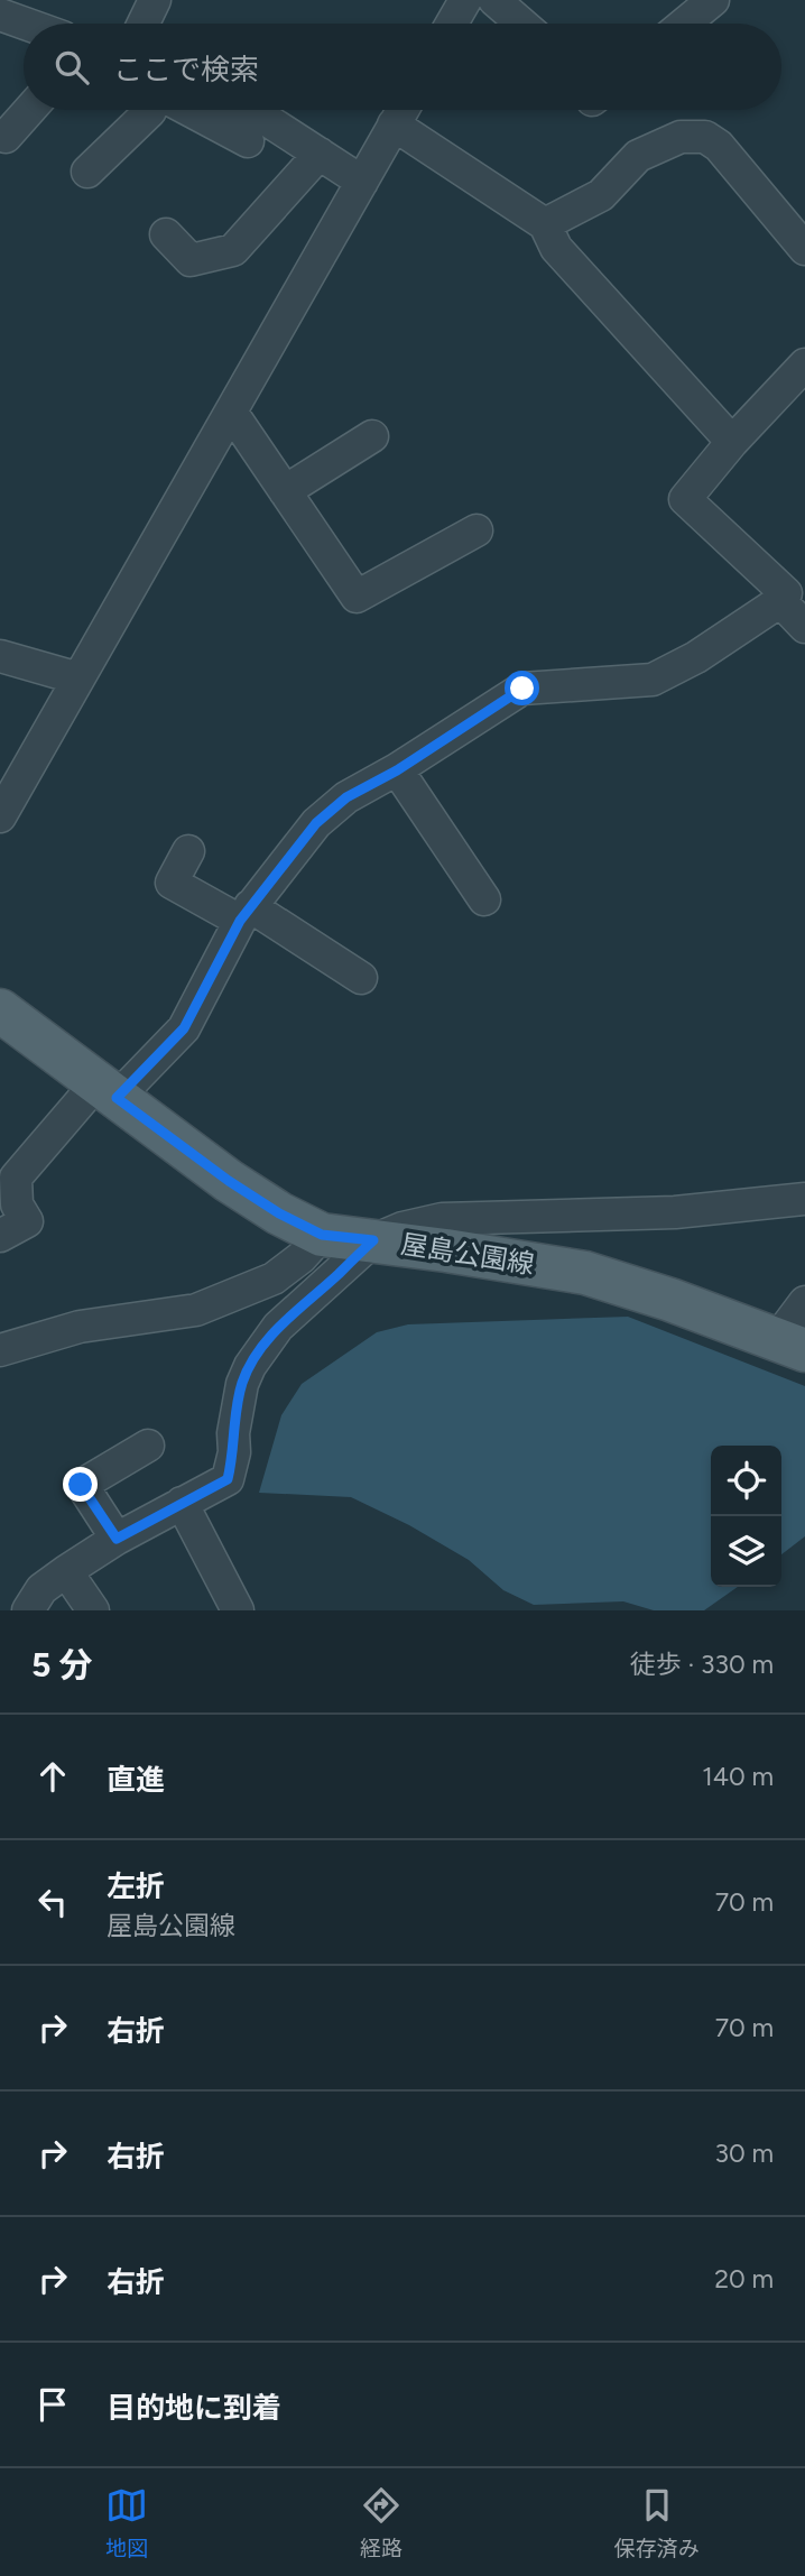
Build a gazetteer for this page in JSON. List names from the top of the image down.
{
  "streets": {
    "main road": ["屋島公園線"]
  },
  "page": {
    "search": "ここで検索",
    "heading": ["5 分", "徒歩 · 330 m"],
    "list": [
      ["直進", "140 m"],
      ["左折", "屋島公園線", "70 m"],
      ["右折", "70 m"],
      ["右折", "30 m"],
      ["右折", "20 m"],
      "目的地に到着"
    ],
    "nav": ["地図", "経路", "保存済み"]
  }
}
